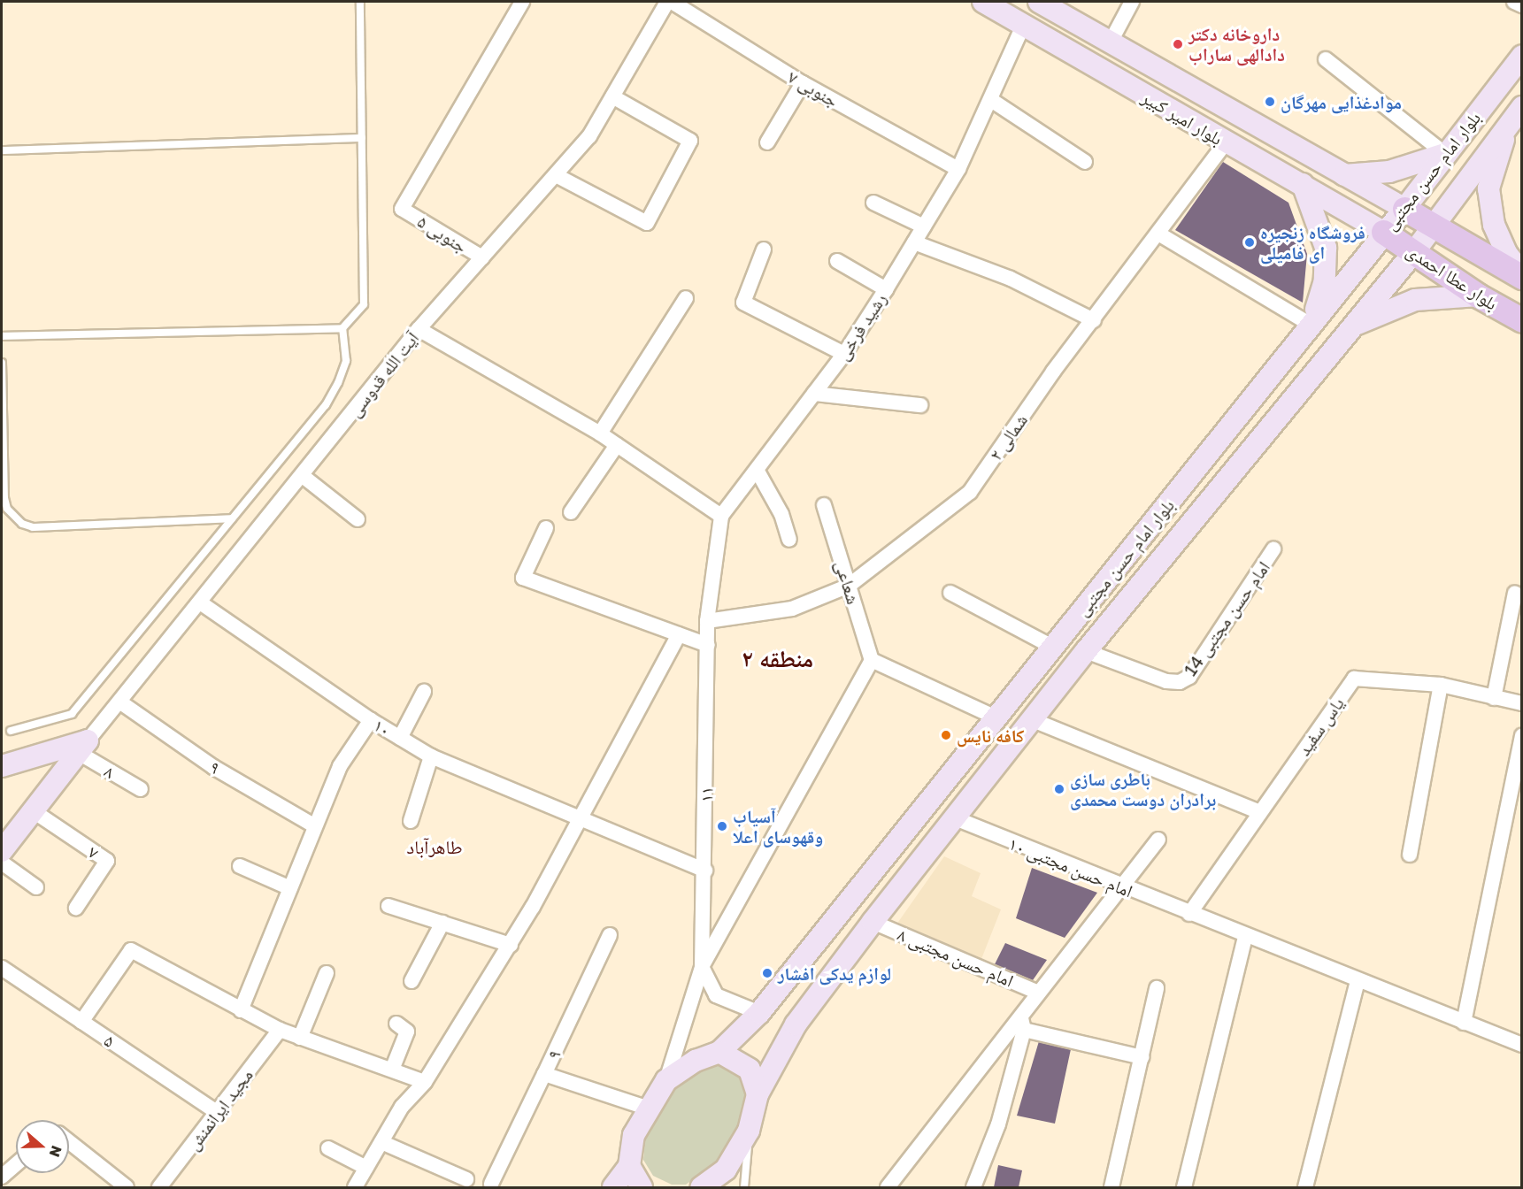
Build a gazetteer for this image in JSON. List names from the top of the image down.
{
  "streets": {
    "main road": ["بلوار امیر کبیر", "بلوار امام حسن مجتبی", "بلوار عطا احمدی"],
    "street": [
      "۷ جنوبی",
      "۵ جنوبی",
      "رشید فرخی",
      "آیت الله قدوسی",
      "۲ شمالی",
      "شعاعی",
      "امام حسن مجتبی 14",
      "یاس سفید",
      "۱۰",
      "۹",
      "۸",
      "۱۱",
      "۷",
      "امام حسن مجتبی ۱۰",
      "امام حسن مجتبی ۸",
      "۵",
      "مجید ایرانمنش"
    ]
  },
  "crossings": [
    ["۷ جنوبی", "رشید فرخی"],
    ["بلوار امیر کبیر", "بلوار امام حسن مجتبی"],
    ["بلوار امیر کبیر", "بلوار عطا احمدی"],
    ["بلوار امیر کبیر", "رشید فرخی"],
    ["بلوار امیر کبیر", "۲ شمالی"],
    ["بلوار امام حسن مجتبی", "بلوار عطا احمدی"],
    ["بلوار امام حسن مجتبی", "امام حسن مجتبی 14"],
    ["بلوار امام حسن مجتبی", "۱۱"],
    ["بلوار امام حسن مجتبی", "امام حسن مجتبی ۱۰"],
    ["بلوار امام حسن مجتبی", "امام حسن مجتبی ۸"],
    ["۵ جنوبی", "آیت الله قدوسی"],
    ["آیت الله قدوسی", "۱۰"],
    ["آیت الله قدوسی", "۹"],
    ["آیت الله قدوسی", "۸"],
    ["۲ شمالی", "شعاعی"],
    ["۲ شمالی", "۱۱"],
    ["یاس سفید", "امام حسن مجتبی ۱۰"],
    ["۱۰", "۱۱"],
    ["۵", "مجید ایرانمنش"]
  ],
  "districts": ["منطقه ۲", "طاهرآباد"],
  "places": [
    "داروخانه دکتر دادالهی ساراب",
    "موادغذایی مهرگان",
    "فروشگاه زنجیره ای فامیلی",
    "کافه نایس",
    "باطری سازی برادران دوست محمدی",
    "آسیاب وقهوسای اعلا",
    "لوازم یدکی افشار"
  ],
  "north": "right"
}
